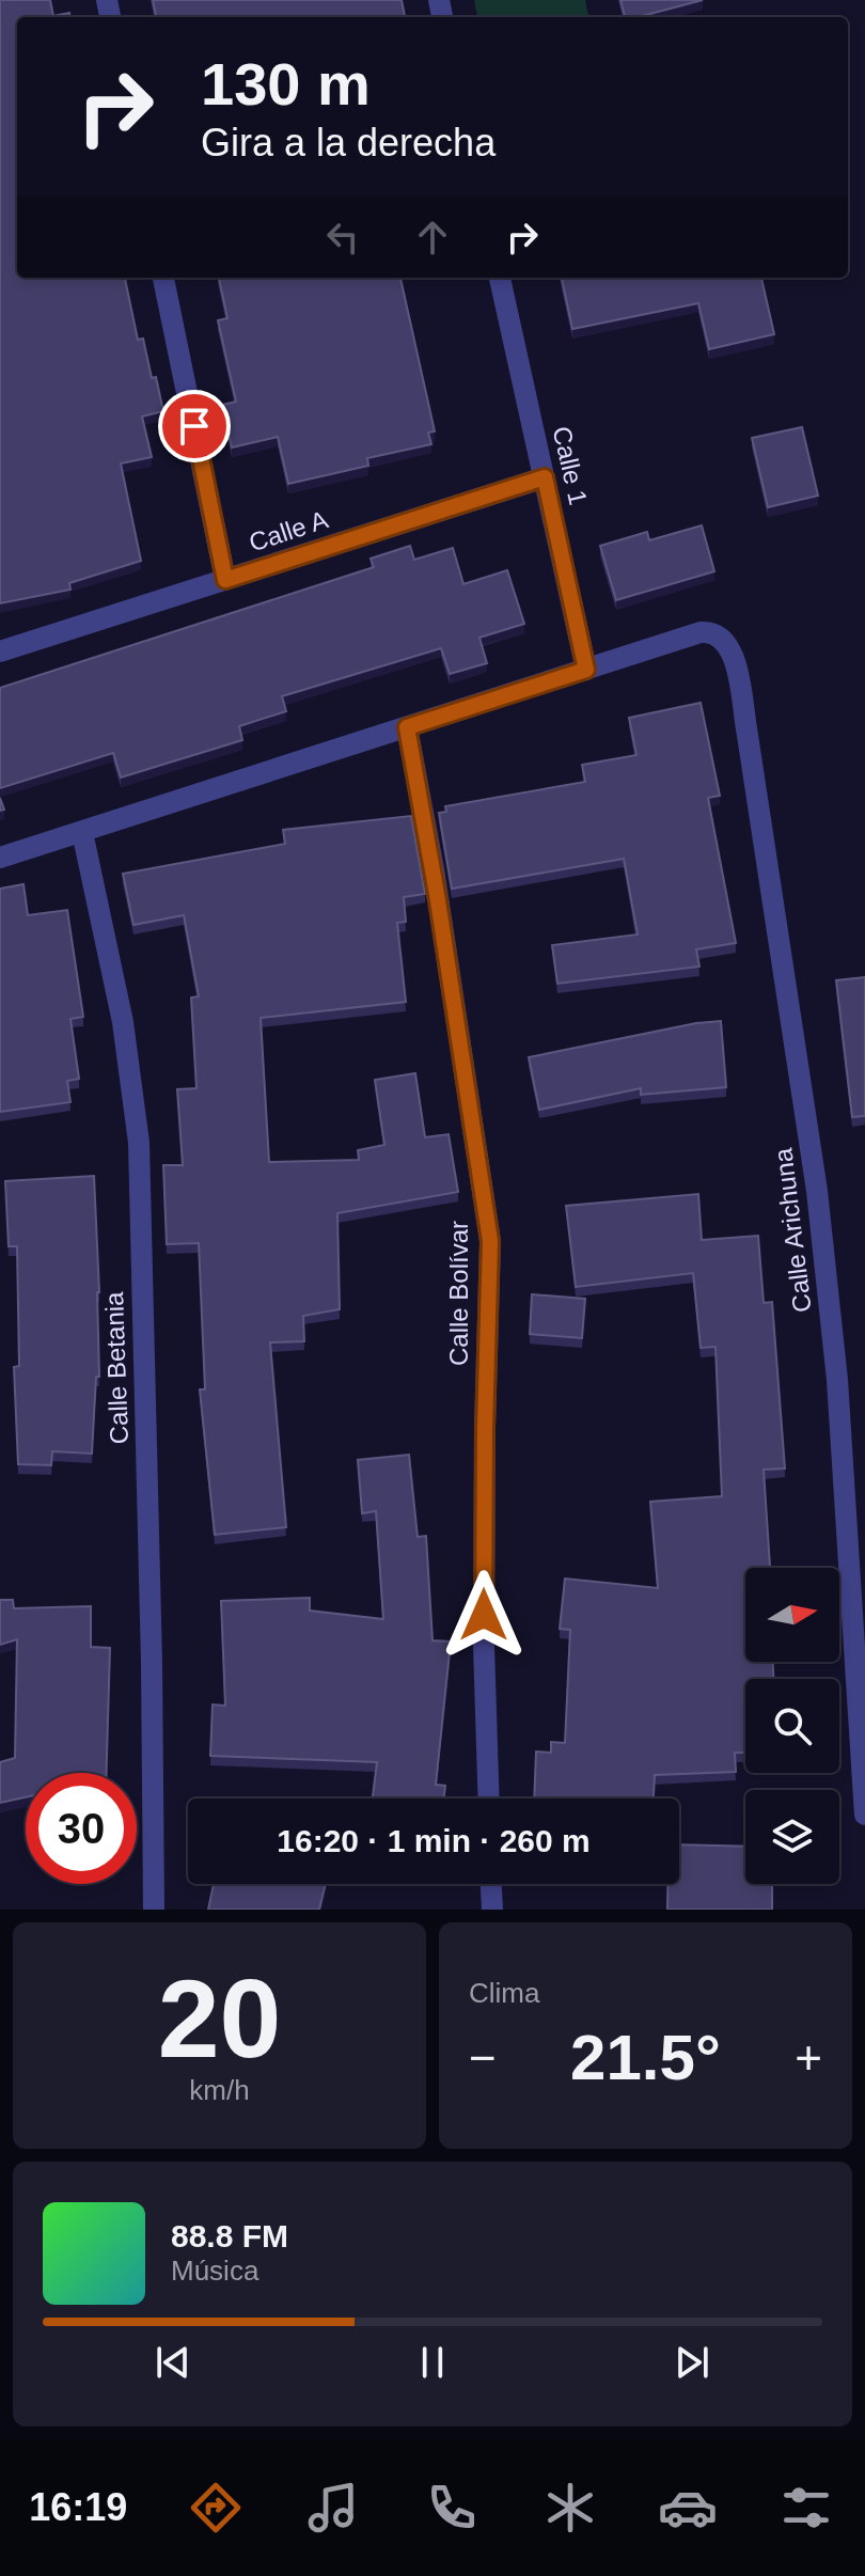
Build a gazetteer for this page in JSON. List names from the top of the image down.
{
  "streets": {
    "street": [
      "Calle 1",
      "Calle A",
      "Calle Arichuna",
      "Calle Bolívar",
      "Calle Betania"
    ]
  },
  "crossings": [
    ["Calle 1", "Calle A"],
    ["Calle 1", "Calle Arichuna"]
  ],
  "north": "right",
  "page": {
    "turn": ["130 m", "Gira a la derecha"],
    "limit": "30",
    "trip": "16:20 · 1 min · 260 m",
    "tile": [
      ["20", "km/h"],
      "Clima"
    ],
    "heat": ["−", "21.5°", "+"],
    "song": ["88.8 FM", "Música"],
    "tabs": "16:19"
  }
}
